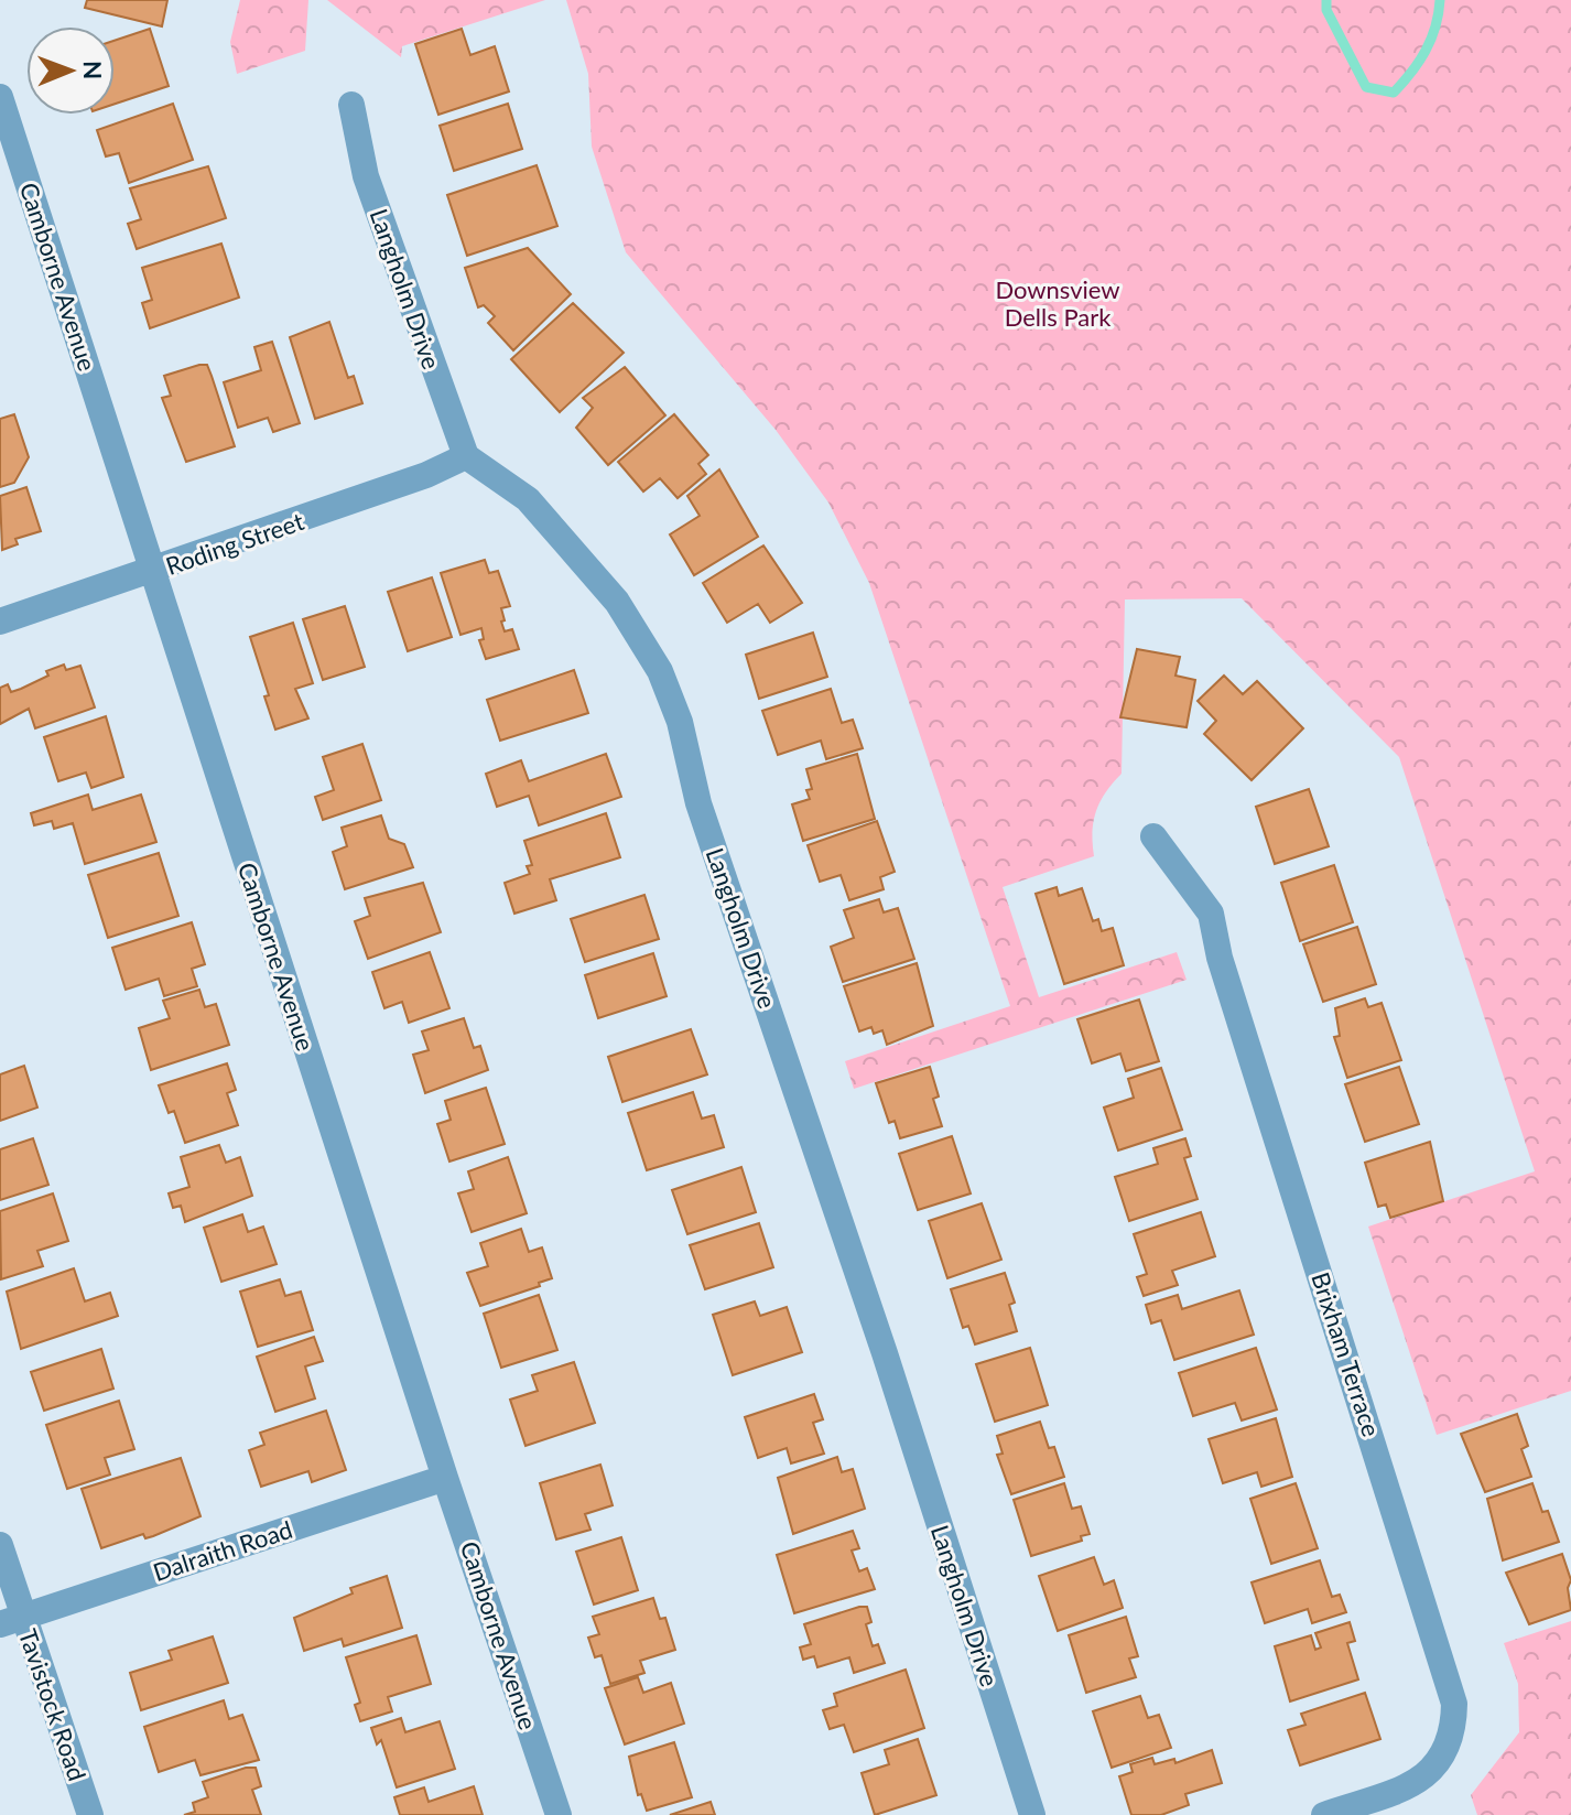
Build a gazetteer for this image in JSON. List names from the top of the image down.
{
  "streets": {
    "street": [
      "Camborne Avenue",
      "Langholm Drive",
      "Roding Street",
      "Brixham Terrace",
      "Dalraith Road",
      "Tavistock Road"
    ]
  },
  "crossings": [
    ["Camborne Avenue", "Roding Street"],
    ["Camborne Avenue", "Dalraith Road"],
    ["Langholm Drive", "Roding Street"],
    ["Dalraith Road", "Tavistock Road"]
  ],
  "parks": ["Downsview Dells Park"],
  "north": "right"
}
